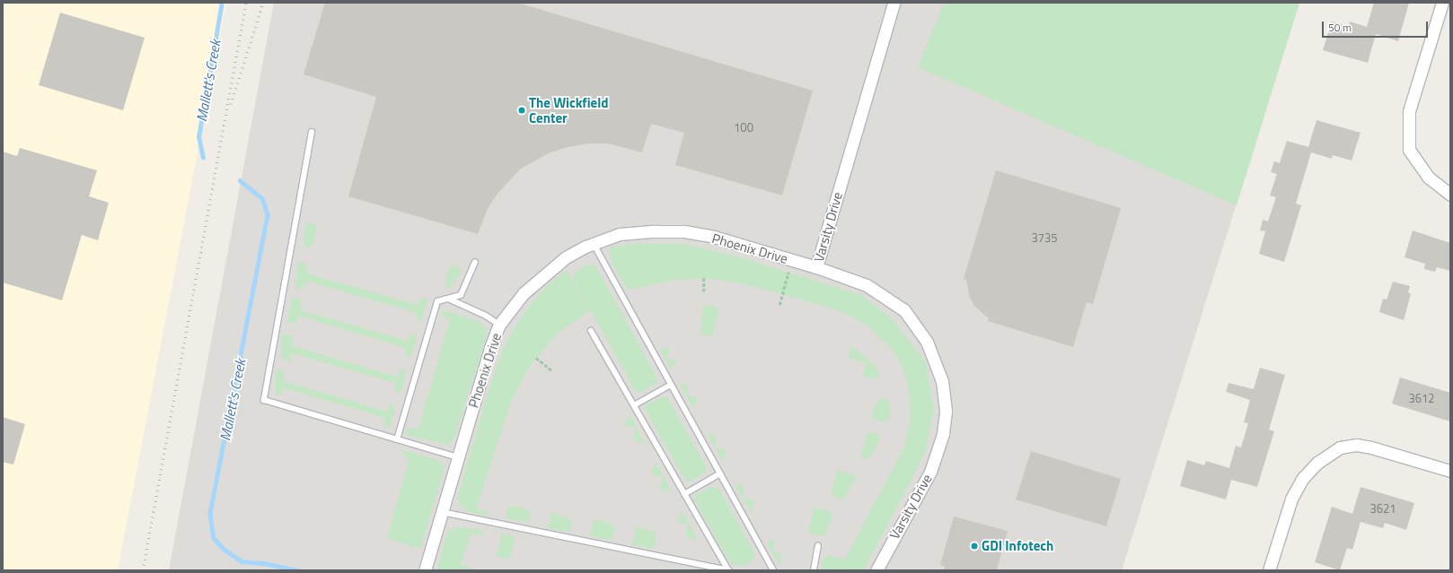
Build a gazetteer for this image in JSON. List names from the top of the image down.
{
  "streets": {
    "street": ["Varsity Drive", "Phoenix Drive"]
  },
  "crossings": [
    ["Varsity Drive", "Phoenix Drive"]
  ],
  "water": ["Mallett's Creek"],
  "places": ["The Wickfield Center", "GDI Infotech"],
  "house_numbers": [
    "100",
    "3735",
    "3612",
    "3621"
  ],
  "scale_bar": "50 m"
}
